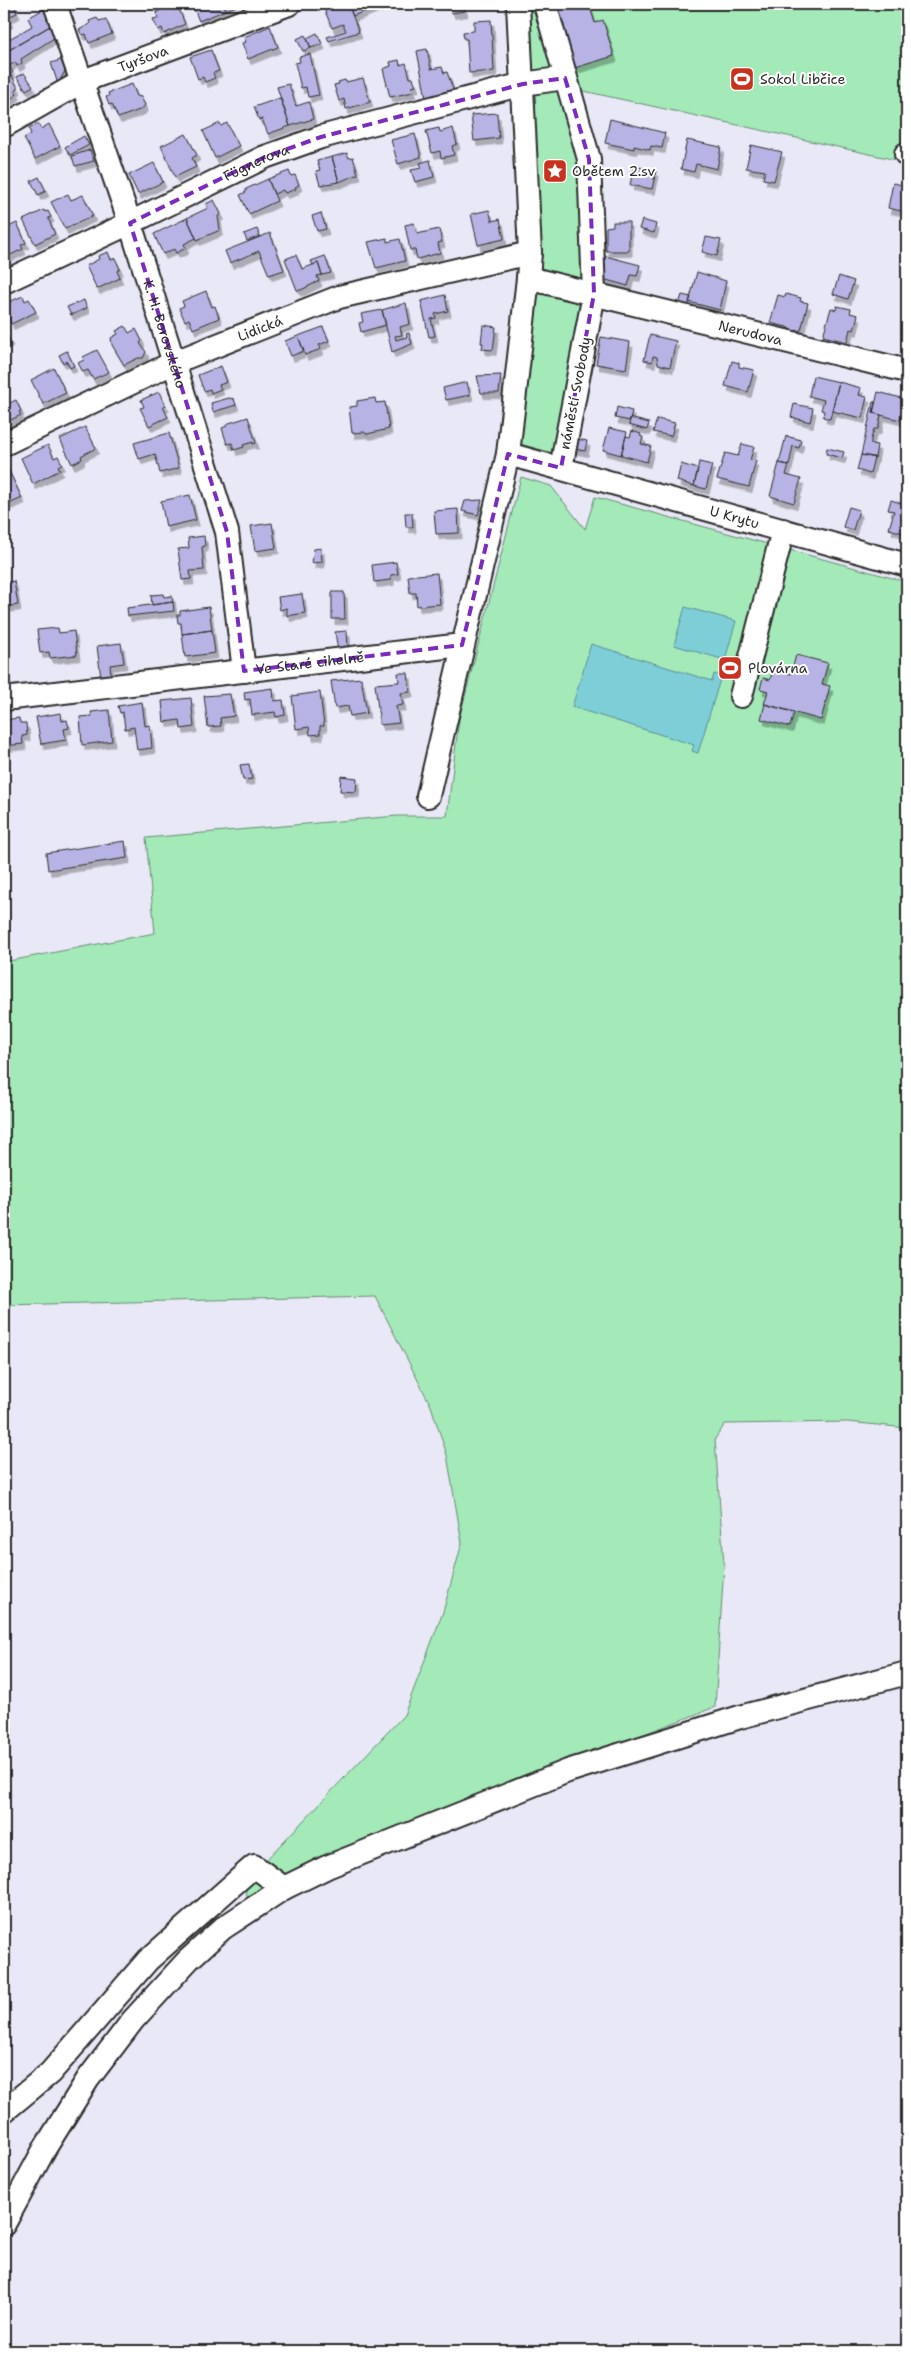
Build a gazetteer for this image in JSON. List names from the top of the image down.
{
  "streets": {
    "street": [
      "Tyršova",
      "Fügnerova",
      "Lidická",
      "K. H. Borovského",
      "Nerudova",
      "náměstí Svobody",
      "U Krytu",
      "Ve Staré cihelně"
    ]
  },
  "crossings": [
    ["Tyršova", "K. H. Borovského"],
    ["Fügnerova", "K. H. Borovského"],
    ["Lidická", "K. H. Borovského"],
    ["K. H. Borovského", "Ve Staré cihelně"],
    ["Nerudova", "náměstí Svobody"],
    ["náměstí Svobody", "U Krytu"]
  ],
  "places": {
    "sports": ["Sokol Libčice", "Plovárna"],
    "place": ["Obětem 2.sv"]
  }
}
